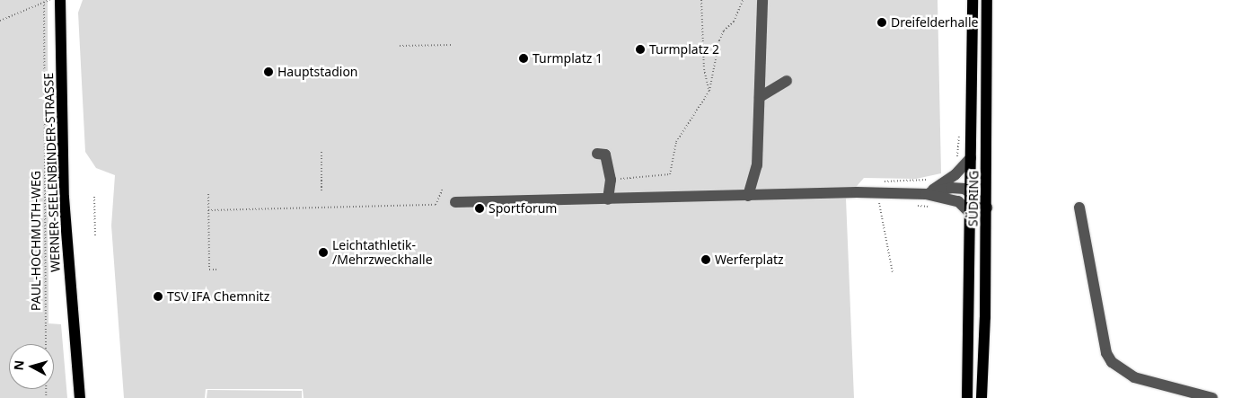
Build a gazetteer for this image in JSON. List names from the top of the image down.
{
  "streets": {
    "main road": ["WERNER-SEELENBINDER-STRASSE", "SÜDRING"],
    "path": ["PAUL-HOCHMUTH-WEG"]
  },
  "places": [
    "Dreifelderhalle",
    "Turmplatz 2",
    "Turmplatz 1",
    "Hauptstadion",
    "Sportforum",
    "Leichtathletik- /Mehrzweckhalle",
    "Werferplatz",
    "TSV IFA Chemnitz"
  ],
  "north": "left"
}
